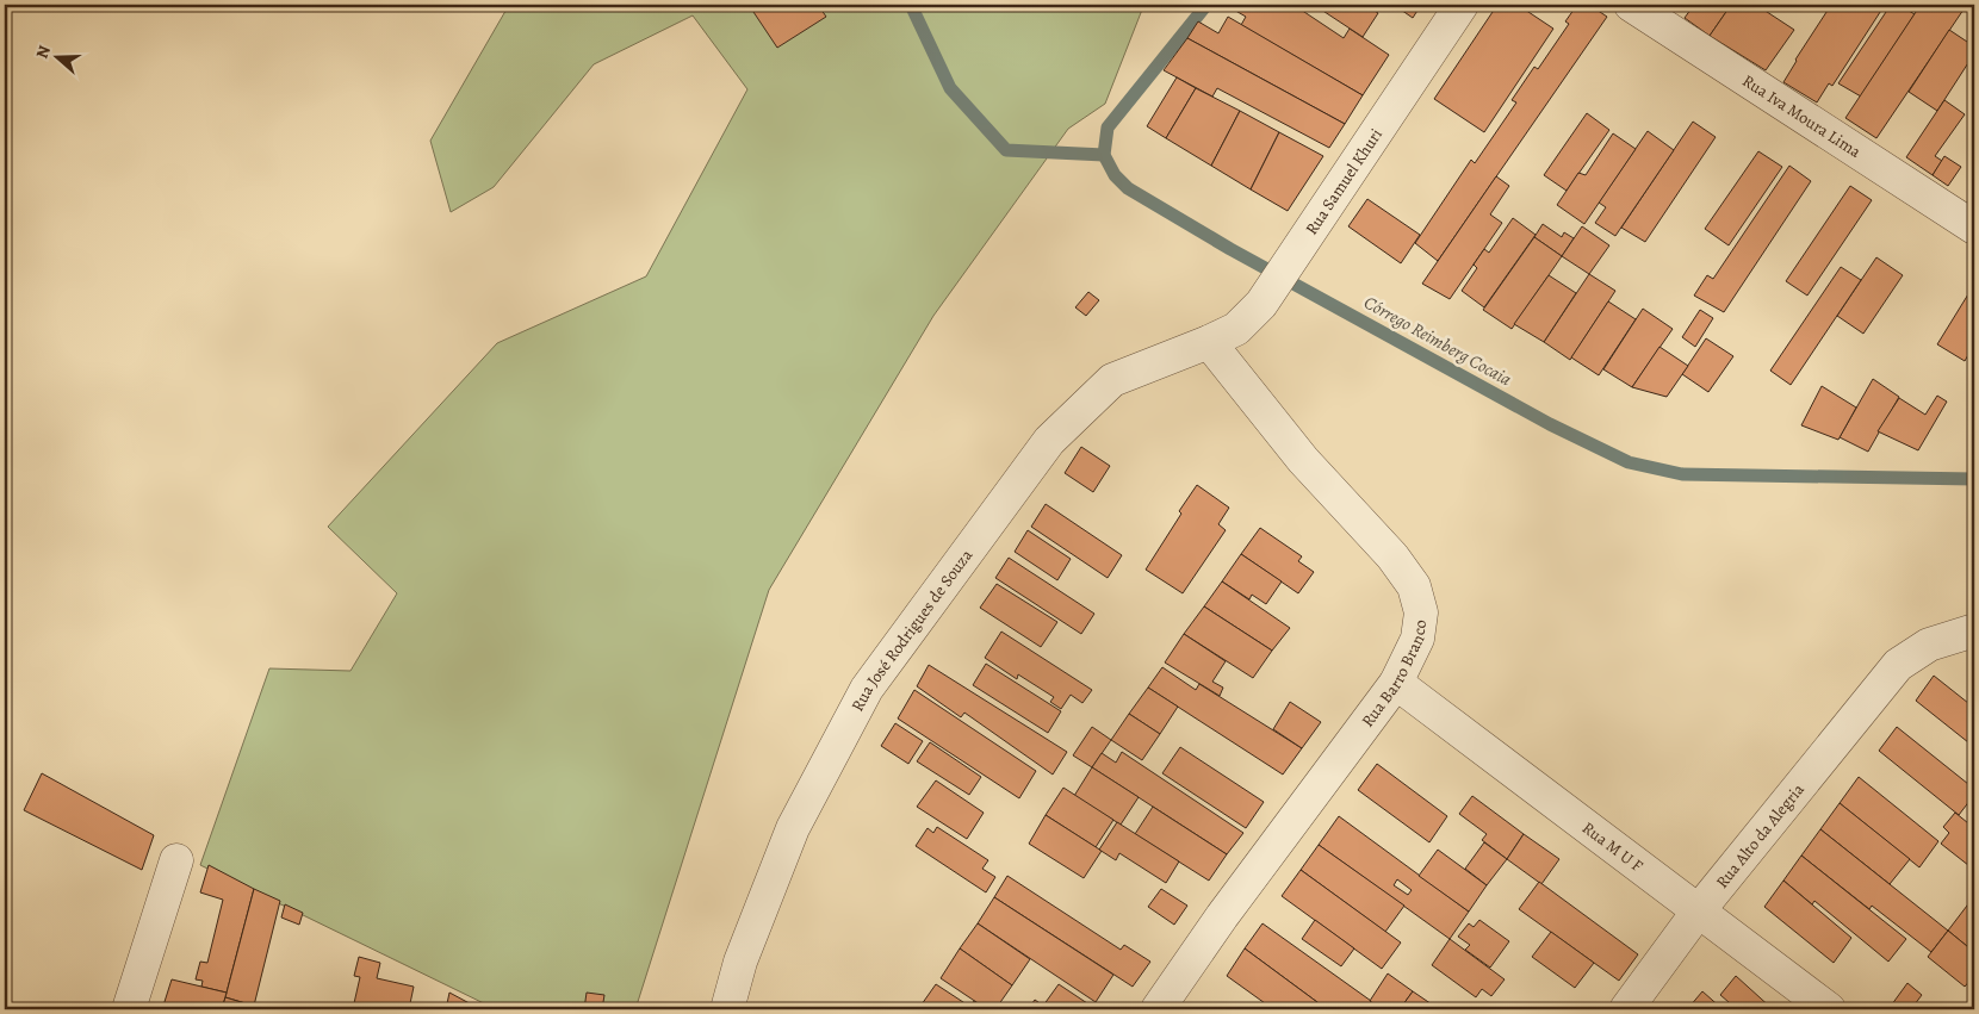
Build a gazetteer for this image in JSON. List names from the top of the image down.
{
  "streets": {
    "street": [
      "Rua Iva Moura Lima",
      "Rua Samuel Khuri",
      "Rua José Rodrigues de Souza",
      "Rua Barro Branco",
      "Rua Alto da Alegria",
      "Rua M U F"
    ]
  },
  "crossings": [
    ["Rua Samuel Khuri", "Rua José Rodrigues de Souza"],
    ["Rua Samuel Khuri", "Rua Barro Branco"],
    ["Rua José Rodrigues de Souza", "Rua Barro Branco"],
    ["Rua Barro Branco", "Rua M U F"],
    ["Rua Alto da Alegria", "Rua M U F"]
  ],
  "water": ["Córrego Reimberg Cocaia"],
  "north": "left"
}
